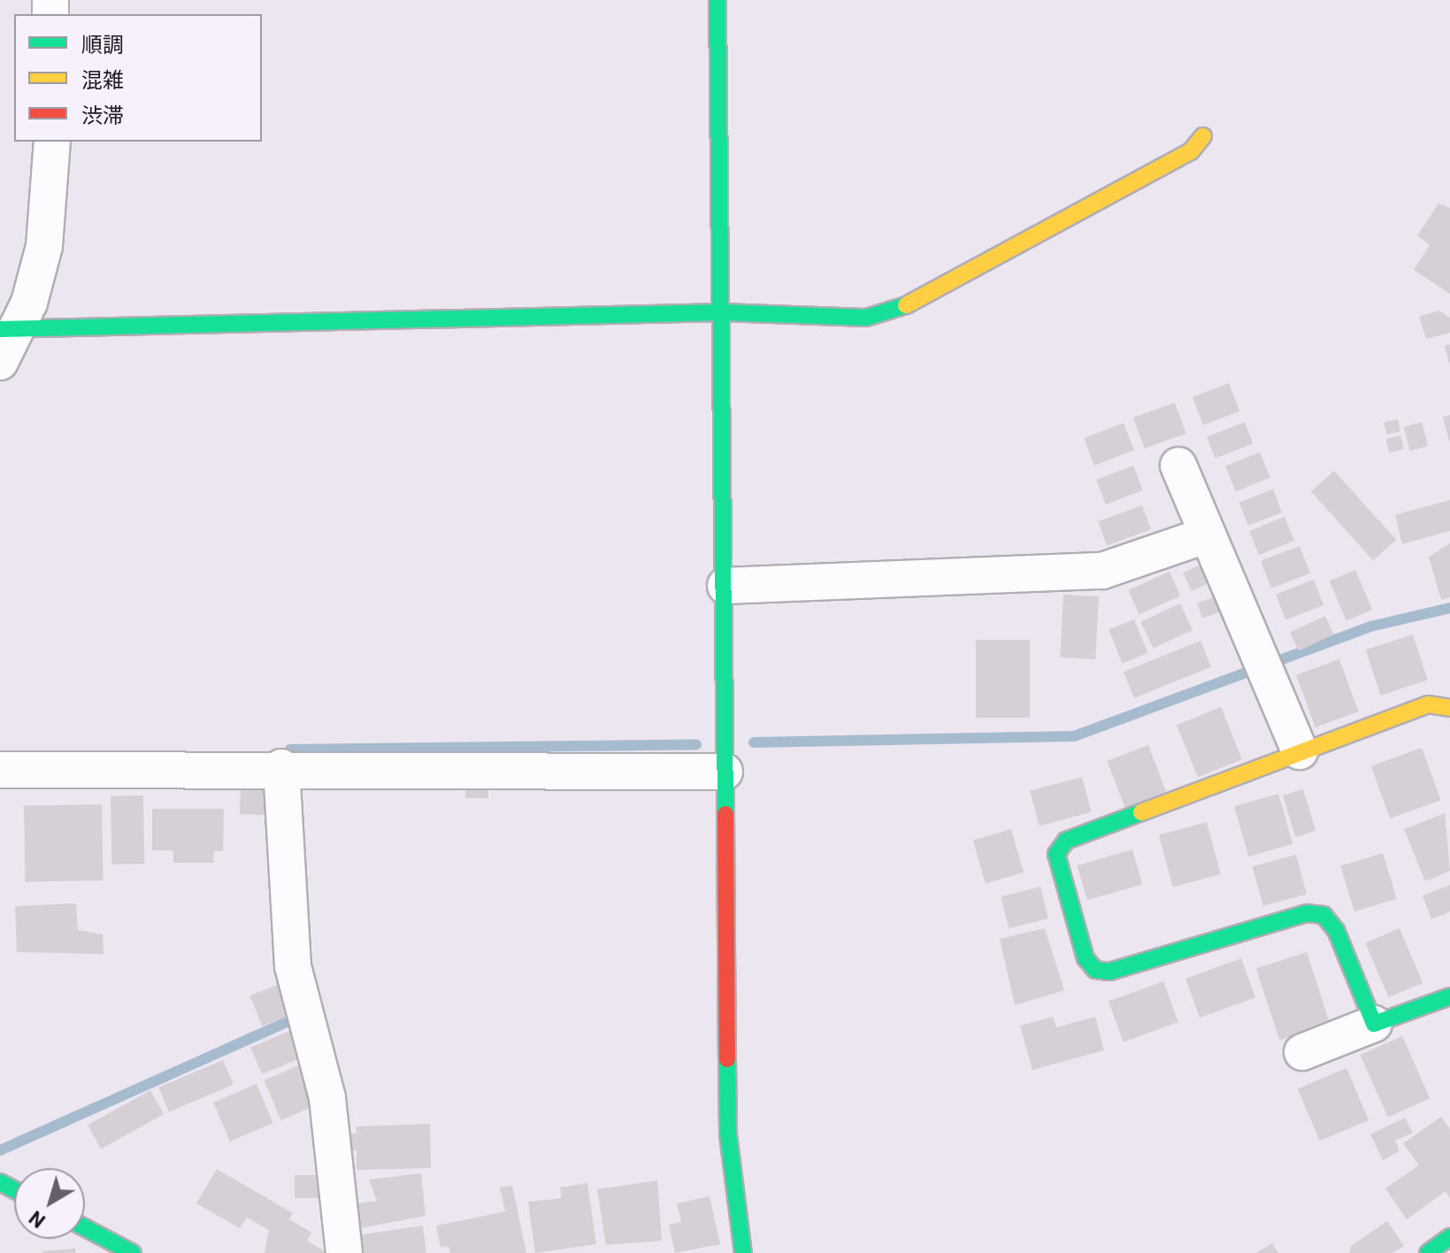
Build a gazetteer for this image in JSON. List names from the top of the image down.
{
  "legend": ["順調", "混雑", "渋滞"],
  "north": "bottom left"
}
